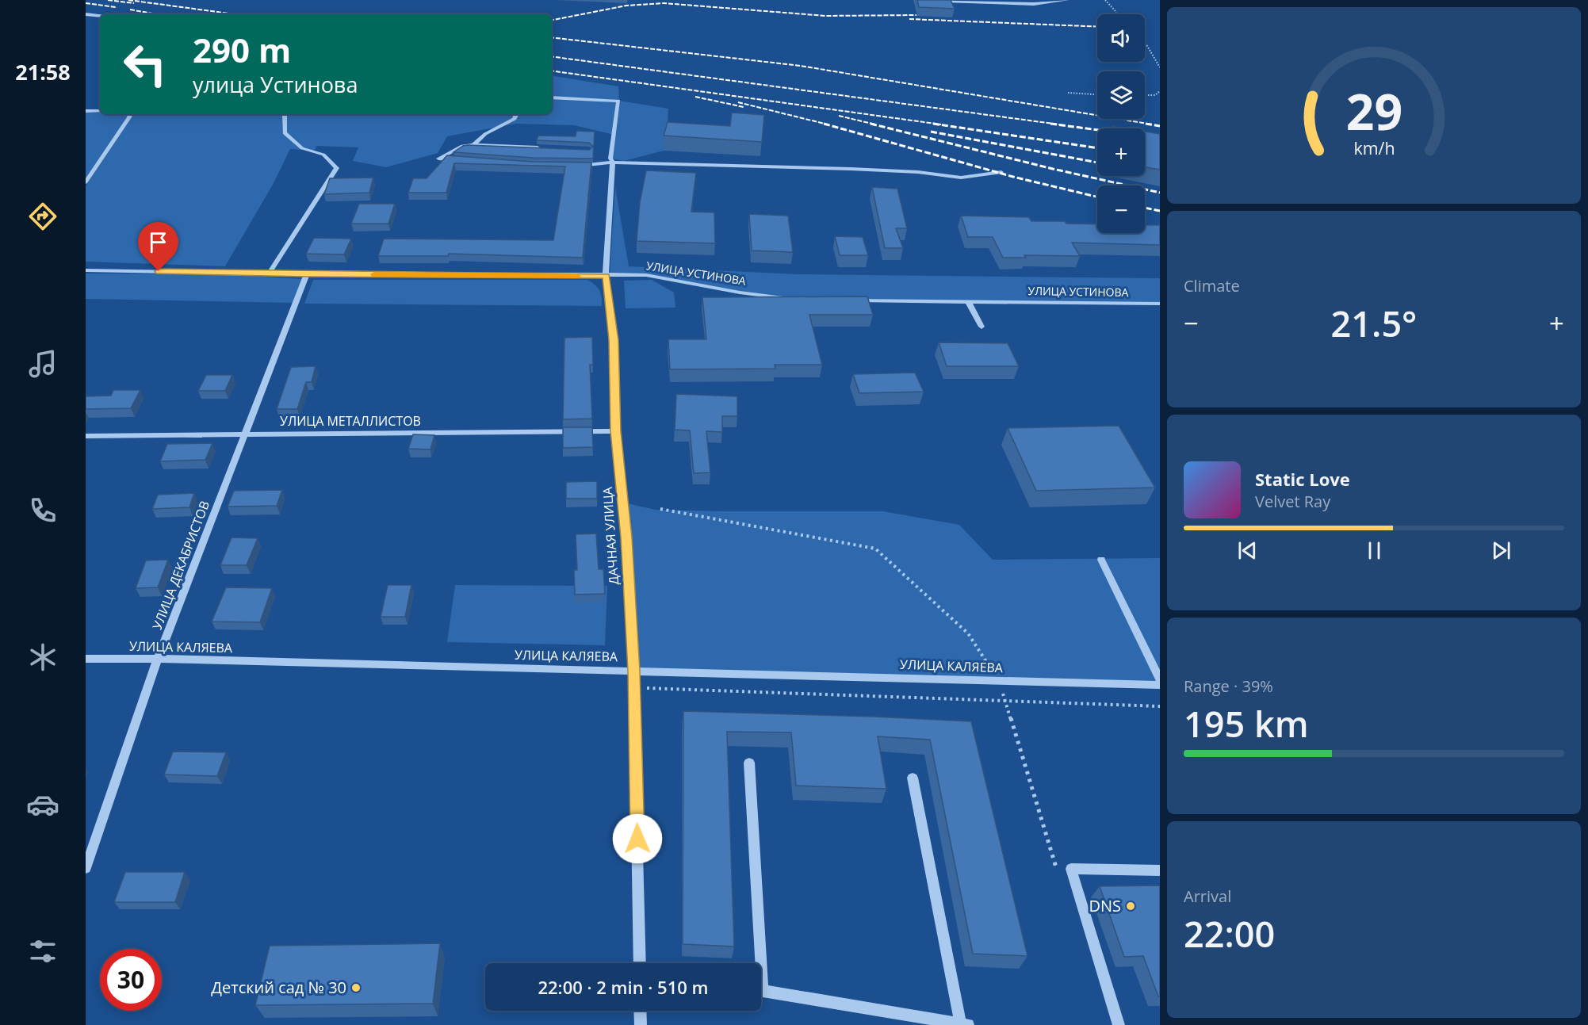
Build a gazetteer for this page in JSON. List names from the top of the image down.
{
  "streets": {
    "street": [
      "УЛИЦА УСТИНОВА",
      "УЛИЦА МЕТАЛЛИСТОВ",
      "ДАЧНАЯ УЛИЦА",
      "УЛИЦА ДЕКАБРИСТОВ",
      "УЛИЦА КАЛЯЕВА"
    ]
  },
  "crossings": [
    ["УЛИЦА УСТИНОВА", "ДАЧНАЯ УЛИЦА"],
    ["УЛИЦА УСТИНОВА", "УЛИЦА ДЕКАБРИСТОВ"],
    ["УЛИЦА МЕТАЛЛИСТОВ", "ДАЧНАЯ УЛИЦА"],
    ["УЛИЦА МЕТАЛЛИСТОВ", "УЛИЦА ДЕКАБРИСТОВ"],
    ["ДАЧНАЯ УЛИЦА", "УЛИЦА КАЛЯЕВА"],
    ["УЛИЦА ДЕКАБРИСТОВ", "УЛИЦА КАЛЯЕВА"]
  ],
  "places": ["DNS", "Детский сад № 30"],
  "page": {
    "tabs": "21:58",
    "map_buttons": ["+", "−"],
    "turn": ["290 m", "улица Устинова"],
    "tile": [
      "Climate",
      ["Range · 39%", "195 km"],
      ["Arrival", "22:00"]
    ],
    "heat": ["−", "21.5°", "+"],
    "song": ["Static Love", "Velvet Ray"],
    "limit": "30",
    "trip": "22:00 · 2 min · 510 m",
    "gauge": ["29", "km/h"]
  }
}
